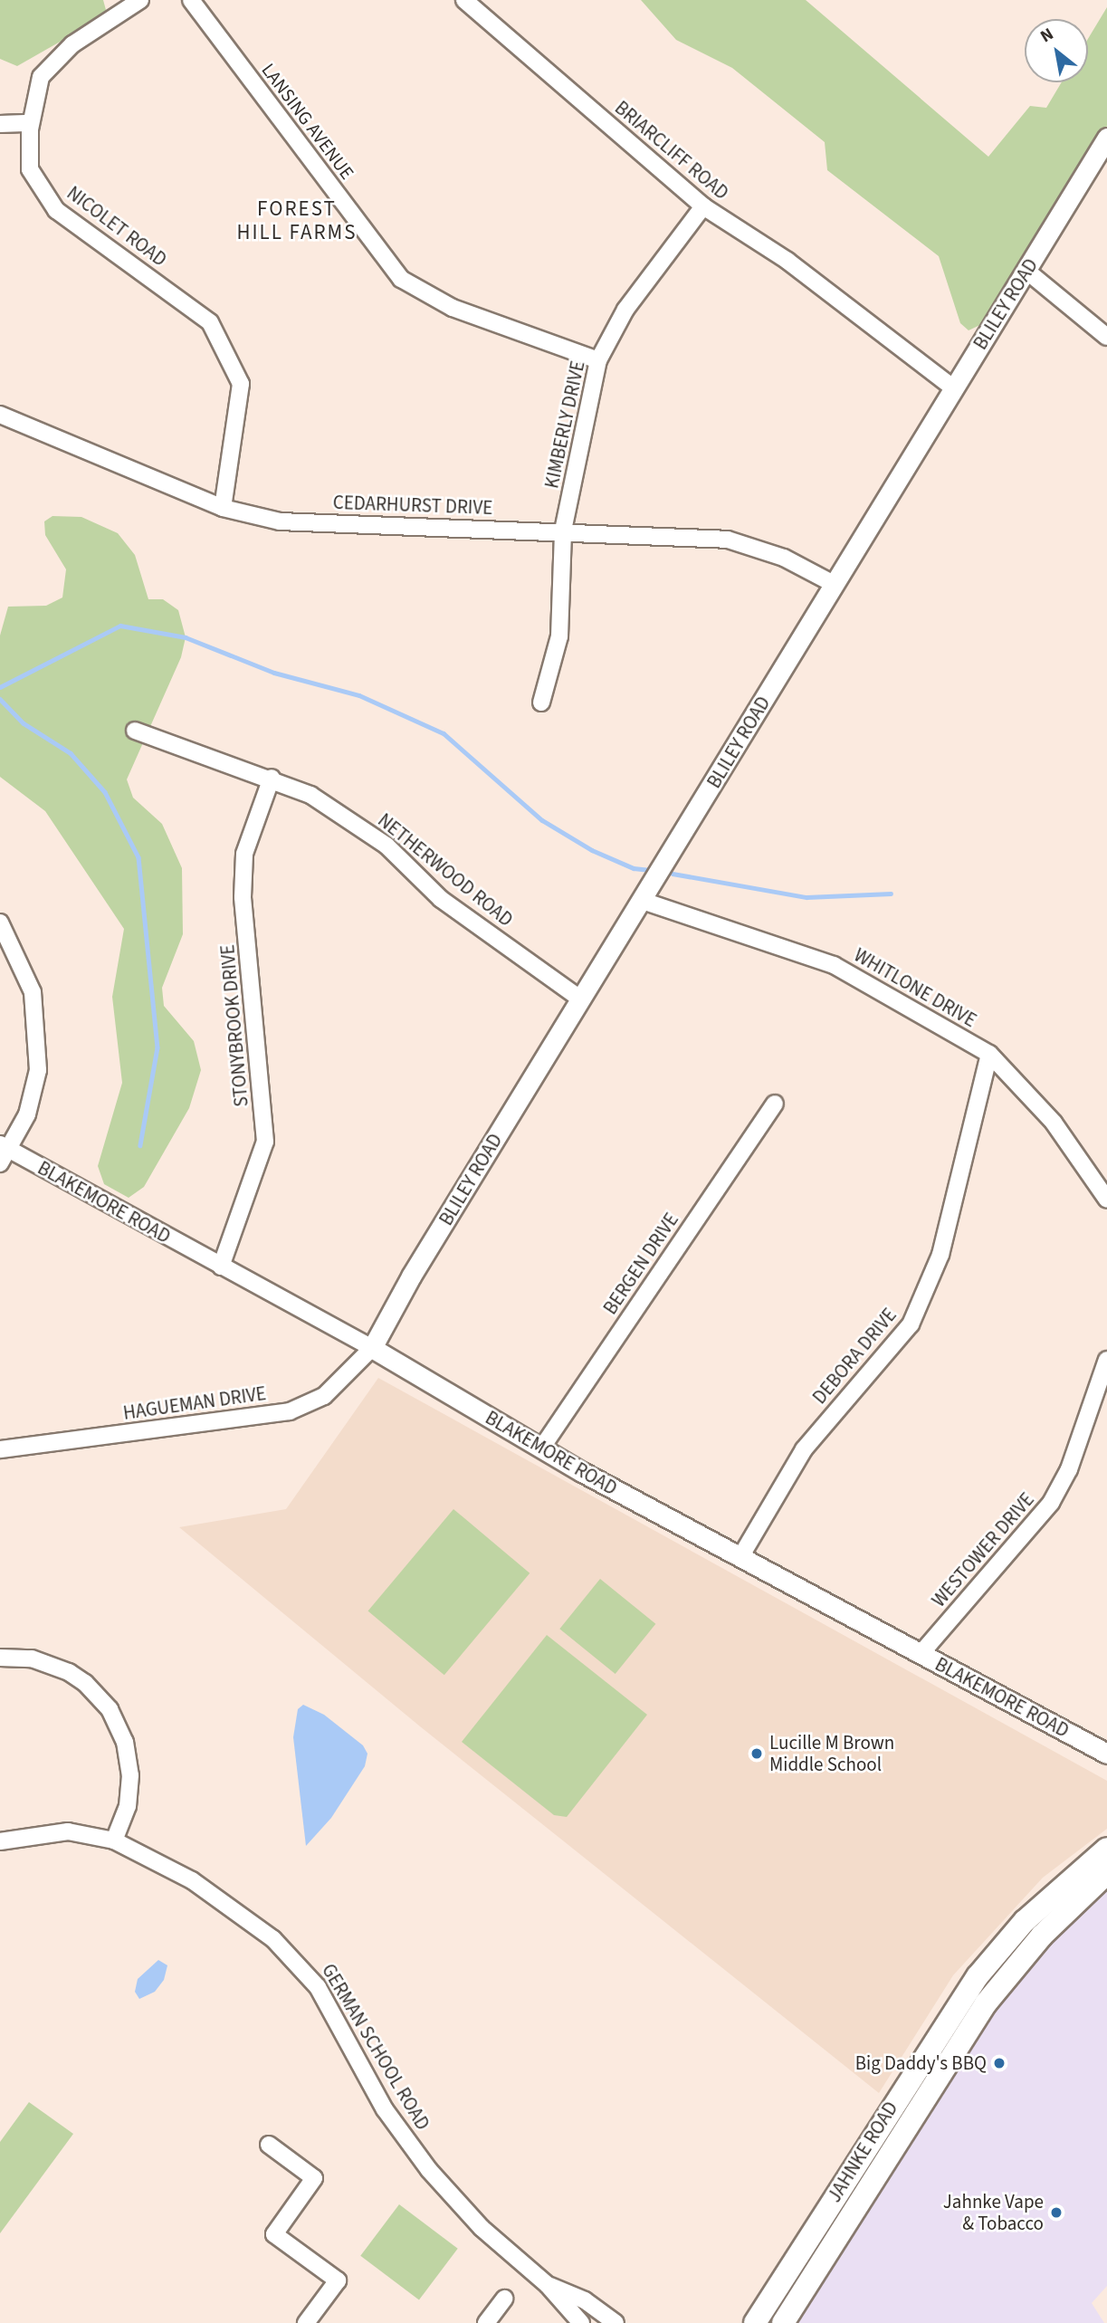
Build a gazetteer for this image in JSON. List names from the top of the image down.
{
  "streets": {
    "main road": ["JAHNKE ROAD"],
    "street": [
      "LANSING AVENUE",
      "BRIARCLIFF ROAD",
      "NICOLET ROAD",
      "BLILEY ROAD",
      "KIMBERLY DRIVE",
      "CEDARHURST DRIVE",
      "NETHERWOOD ROAD",
      "WHITLONE DRIVE",
      "STONYBROOK DRIVE",
      "BLAKEMORE ROAD",
      "BERGEN DRIVE",
      "DEBORA DRIVE",
      "HAGUEMAN DRIVE",
      "WESTOWER DRIVE",
      "GERMAN SCHOOL ROAD"
    ]
  },
  "crossings": [
    ["LANSING AVENUE", "KIMBERLY DRIVE"],
    ["BRIARCLIFF ROAD", "BLILEY ROAD"],
    ["BRIARCLIFF ROAD", "KIMBERLY DRIVE"],
    ["NICOLET ROAD", "CEDARHURST DRIVE"],
    ["BLILEY ROAD", "CEDARHURST DRIVE"],
    ["BLILEY ROAD", "NETHERWOOD ROAD"],
    ["BLILEY ROAD", "WHITLONE DRIVE"],
    ["BLILEY ROAD", "BLAKEMORE ROAD"],
    ["BLILEY ROAD", "HAGUEMAN DRIVE"],
    ["KIMBERLY DRIVE", "CEDARHURST DRIVE"],
    ["NETHERWOOD ROAD", "STONYBROOK DRIVE"],
    ["WHITLONE DRIVE", "DEBORA DRIVE"],
    ["STONYBROOK DRIVE", "BLAKEMORE ROAD"],
    ["BLAKEMORE ROAD", "BERGEN DRIVE"],
    ["BLAKEMORE ROAD", "DEBORA DRIVE"],
    ["BLAKEMORE ROAD", "HAGUEMAN DRIVE"],
    ["BLAKEMORE ROAD", "WESTOWER DRIVE"]
  ],
  "districts": ["FOREST HILL FARMS"],
  "places": ["Lucille M Brown Middle School", "Big Daddy's BBQ", "Jahnke Vape & Tobacco"],
  "north": "top left"
}
